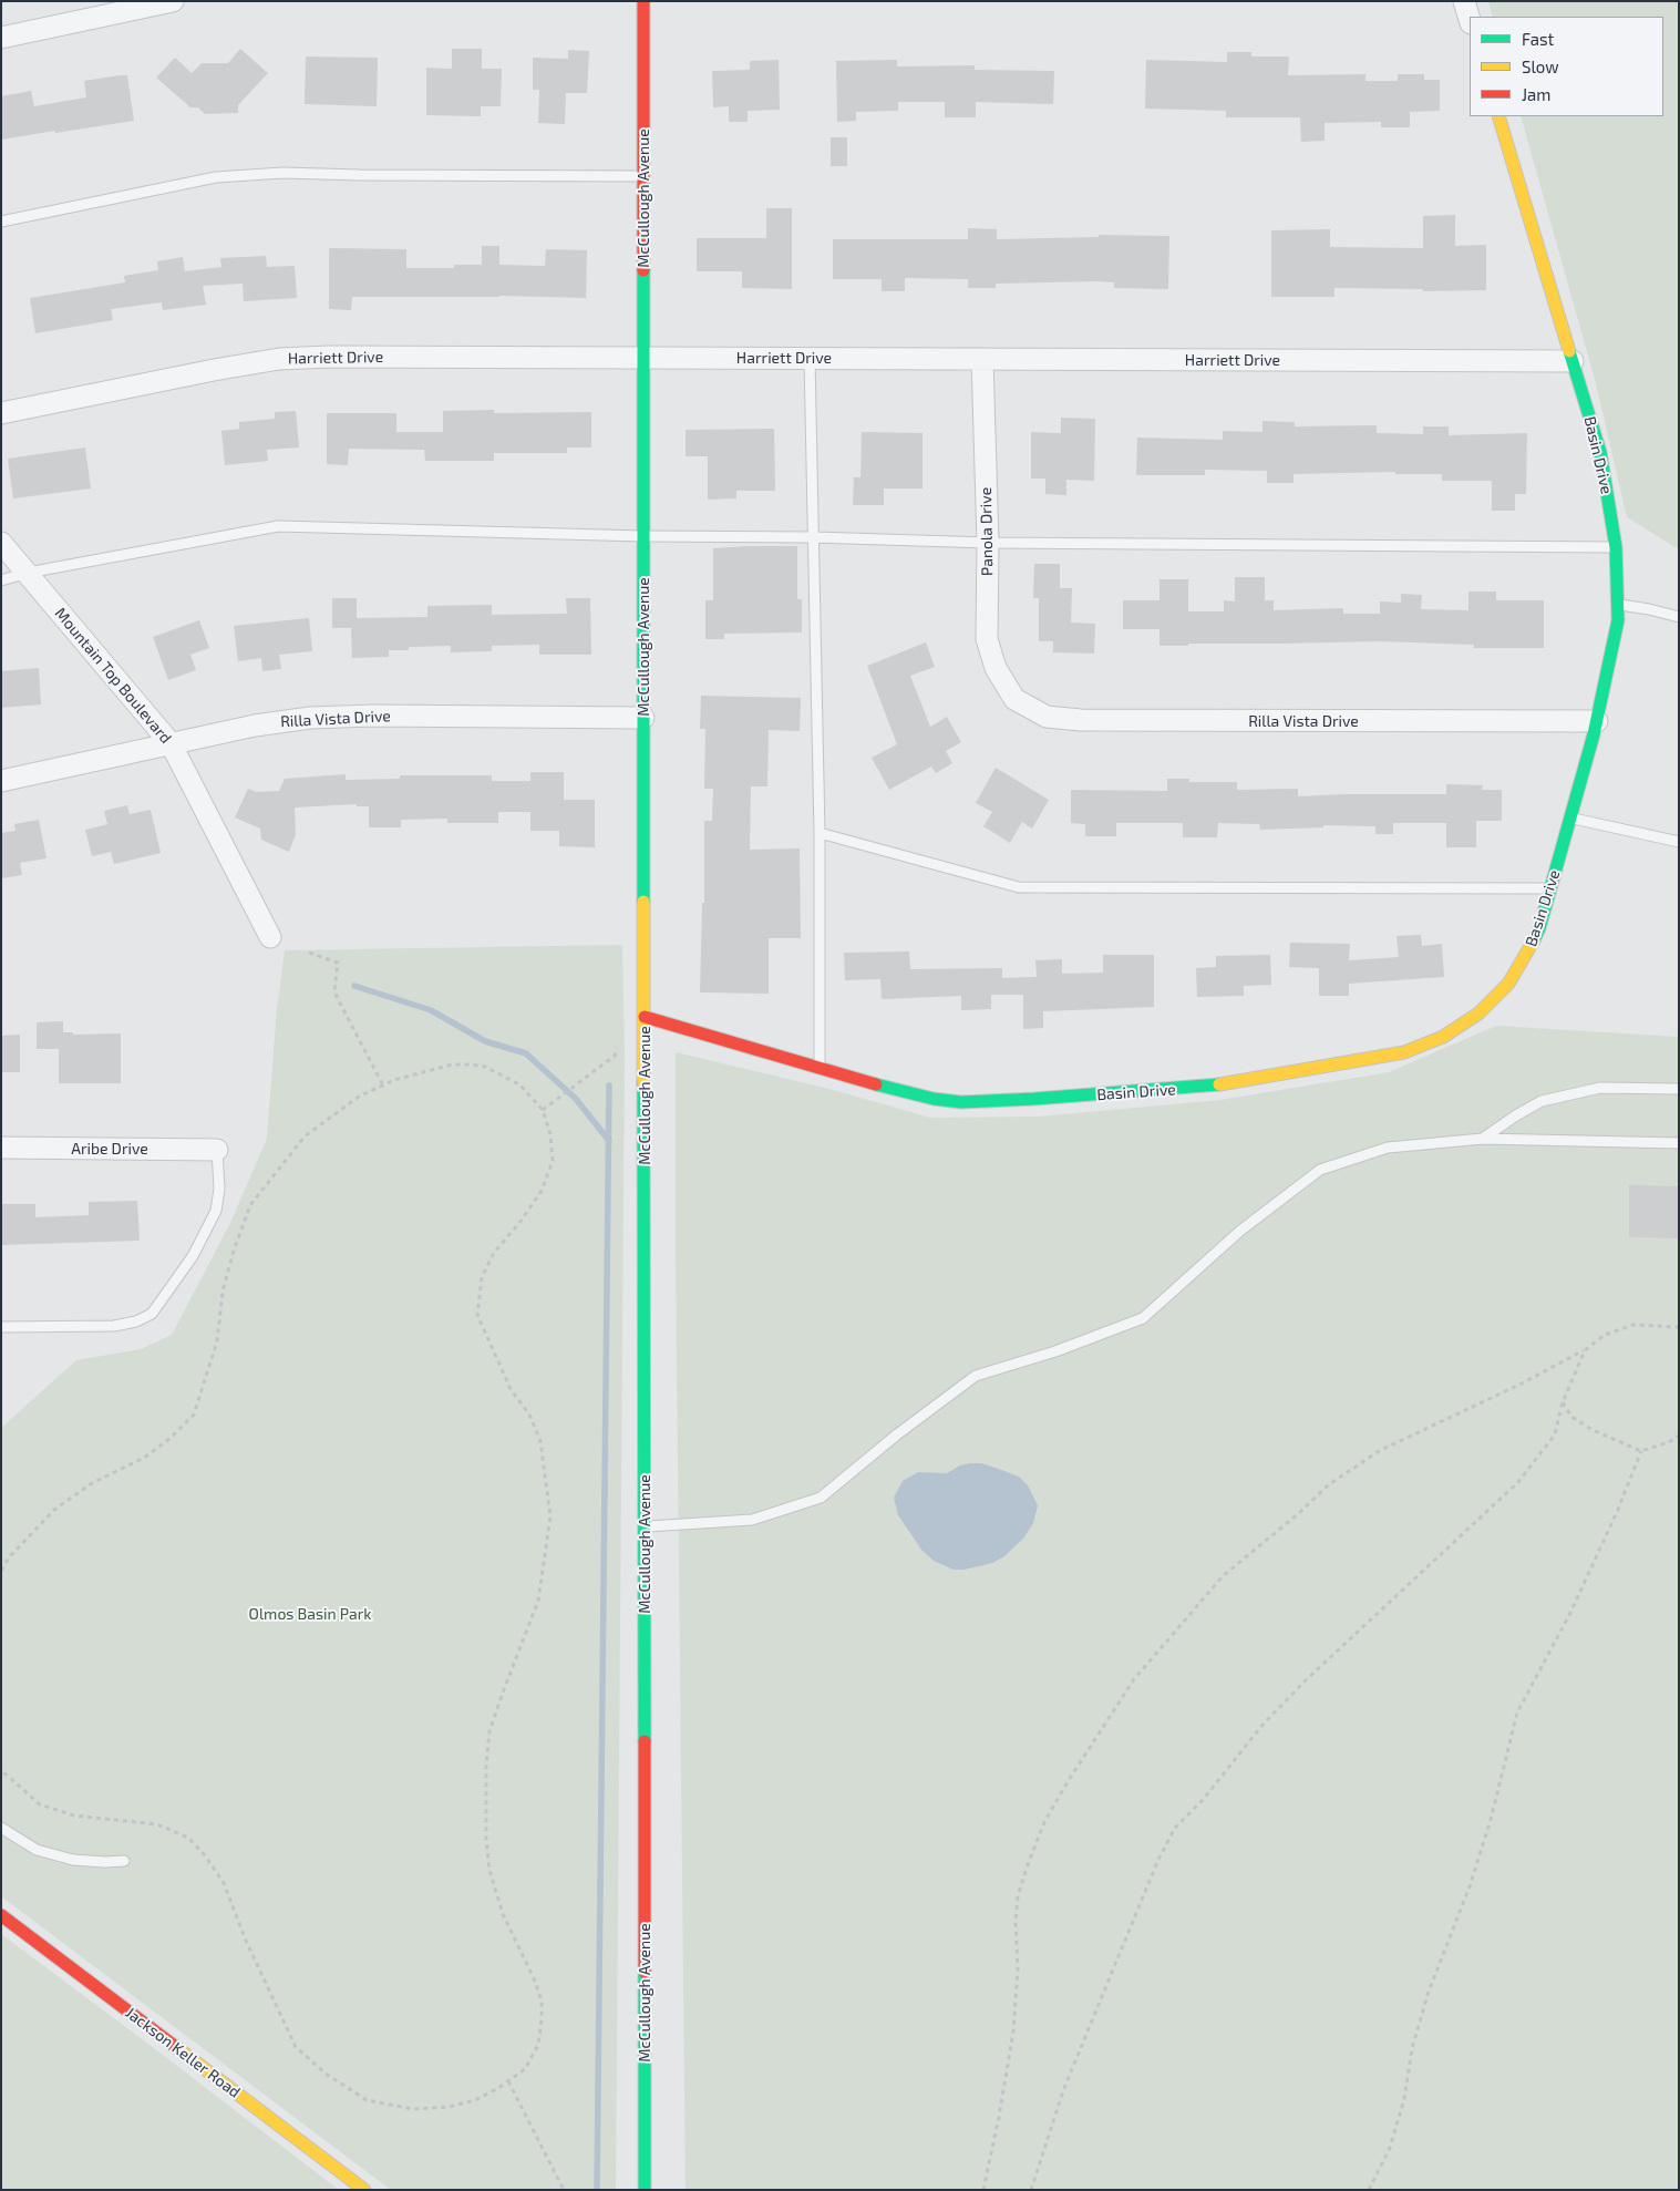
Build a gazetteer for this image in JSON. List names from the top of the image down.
{
  "streets": {
    "main road": ["McCullough Avenue", "Basin Drive", "Jackson Keller Road"],
    "street": [
      "Harriett Drive",
      "Panola Drive",
      "Mountain Top Boulevard",
      "Rilla Vista Drive",
      "Aribe Drive"
    ]
  },
  "crossings": [
    ["McCullough Avenue", "Harriett Drive"],
    ["McCullough Avenue", "Basin Drive"],
    ["McCullough Avenue", "Rilla Vista Drive"],
    ["Harriett Drive", "Basin Drive"],
    ["Harriett Drive", "Panola Drive"],
    ["Basin Drive", "Rilla Vista Drive"],
    ["Panola Drive", "Rilla Vista Drive"],
    ["Mountain Top Boulevard", "Rilla Vista Drive"]
  ],
  "parks": ["Olmos Basin Park"],
  "legend": ["Fast", "Slow", "Jam"]
}
